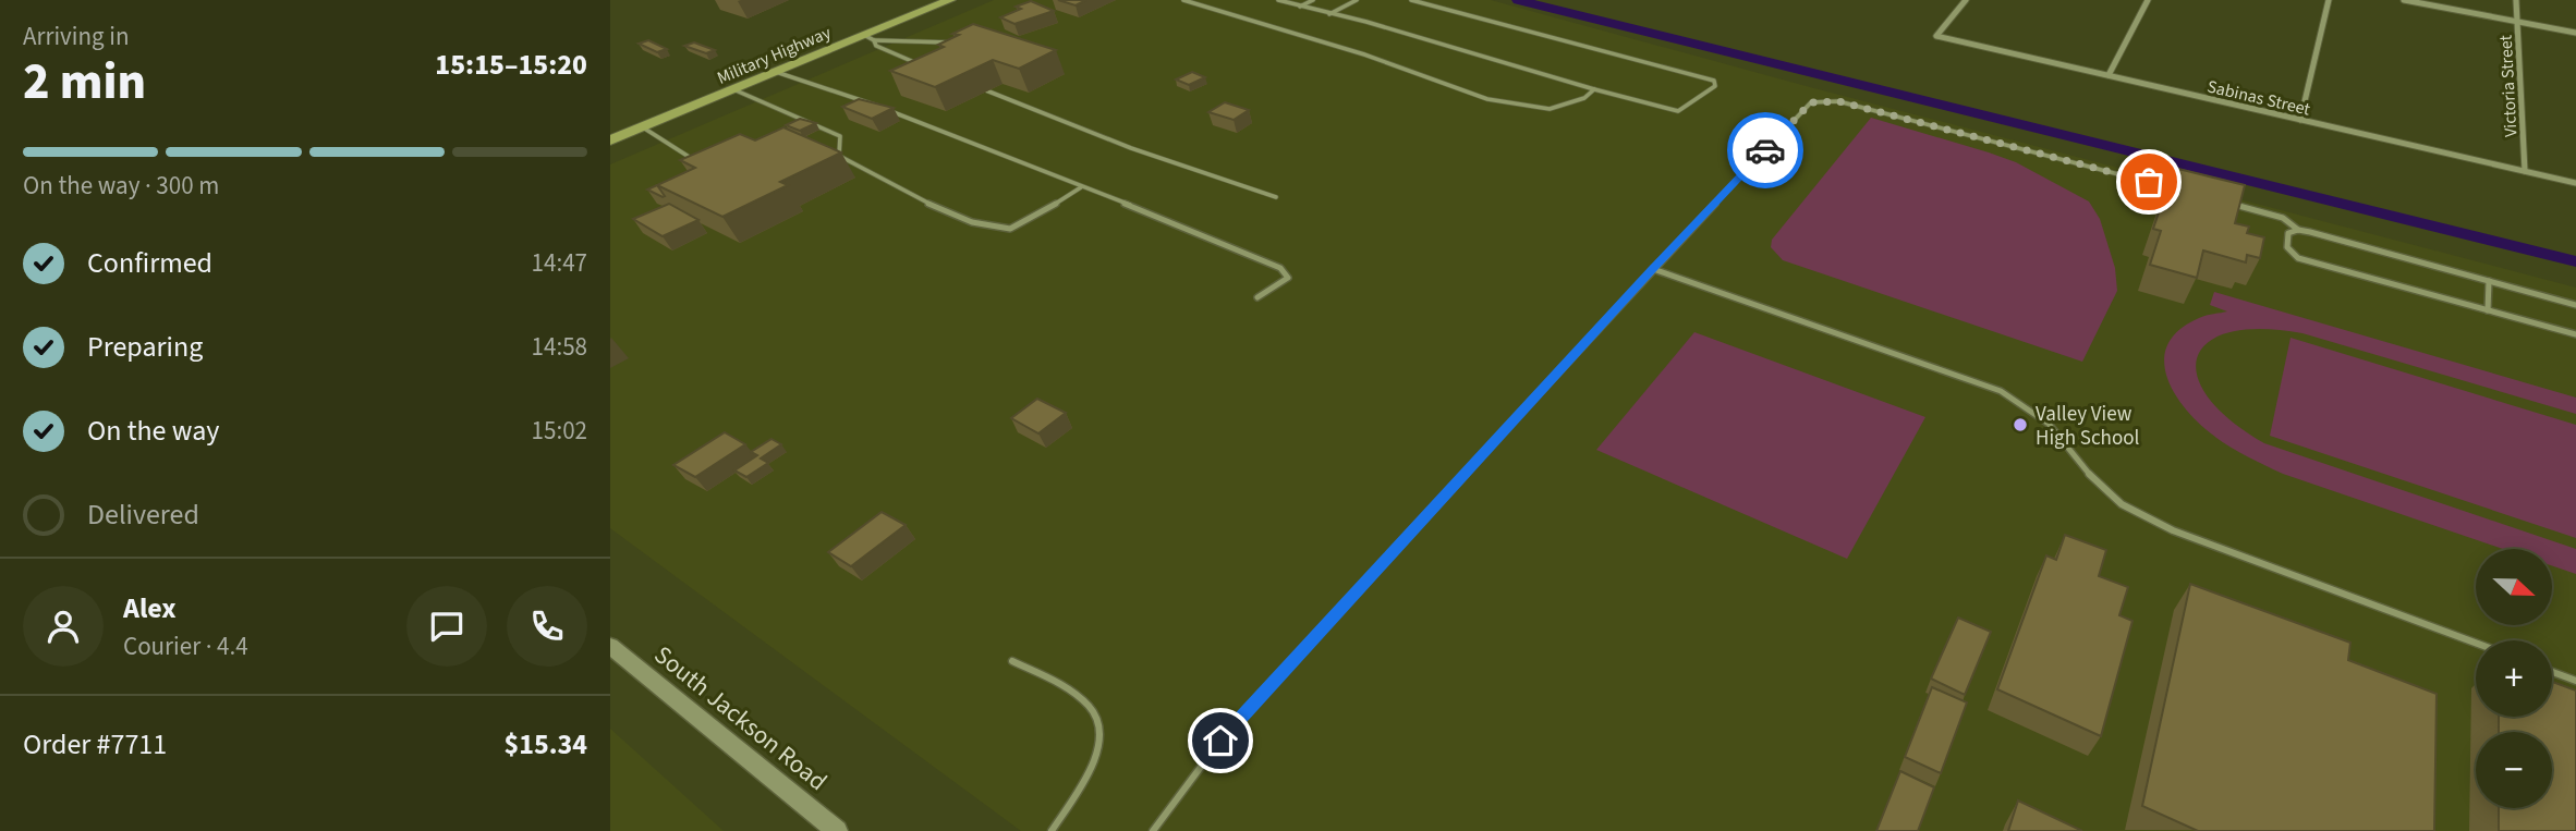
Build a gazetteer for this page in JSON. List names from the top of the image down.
{
  "streets": {
    "main road": ["Military Highway", "South Jackson Road"],
    "street": ["Victoria Street", "Sabinas Street"]
  },
  "crossings": [
    ["Victoria Street", "Sabinas Street"]
  ],
  "places": ["Valley View High School"],
  "north": "right",
  "page": {
    "heading": ["2 min", "Arriving in", "15:15–15:20"],
    "panel": [
      "Alex",
      "Courier · 4.4",
      "Order #7711",
      "$15.34"
    ],
    "bar": "On the way · 300 m",
    "list": [
      ["Confirmed", "14:47"],
      ["Preparing", "14:58"],
      ["On the way", "15:02"],
      "Delivered"
    ],
    "map_buttons": ["+", "−"]
  }
}
